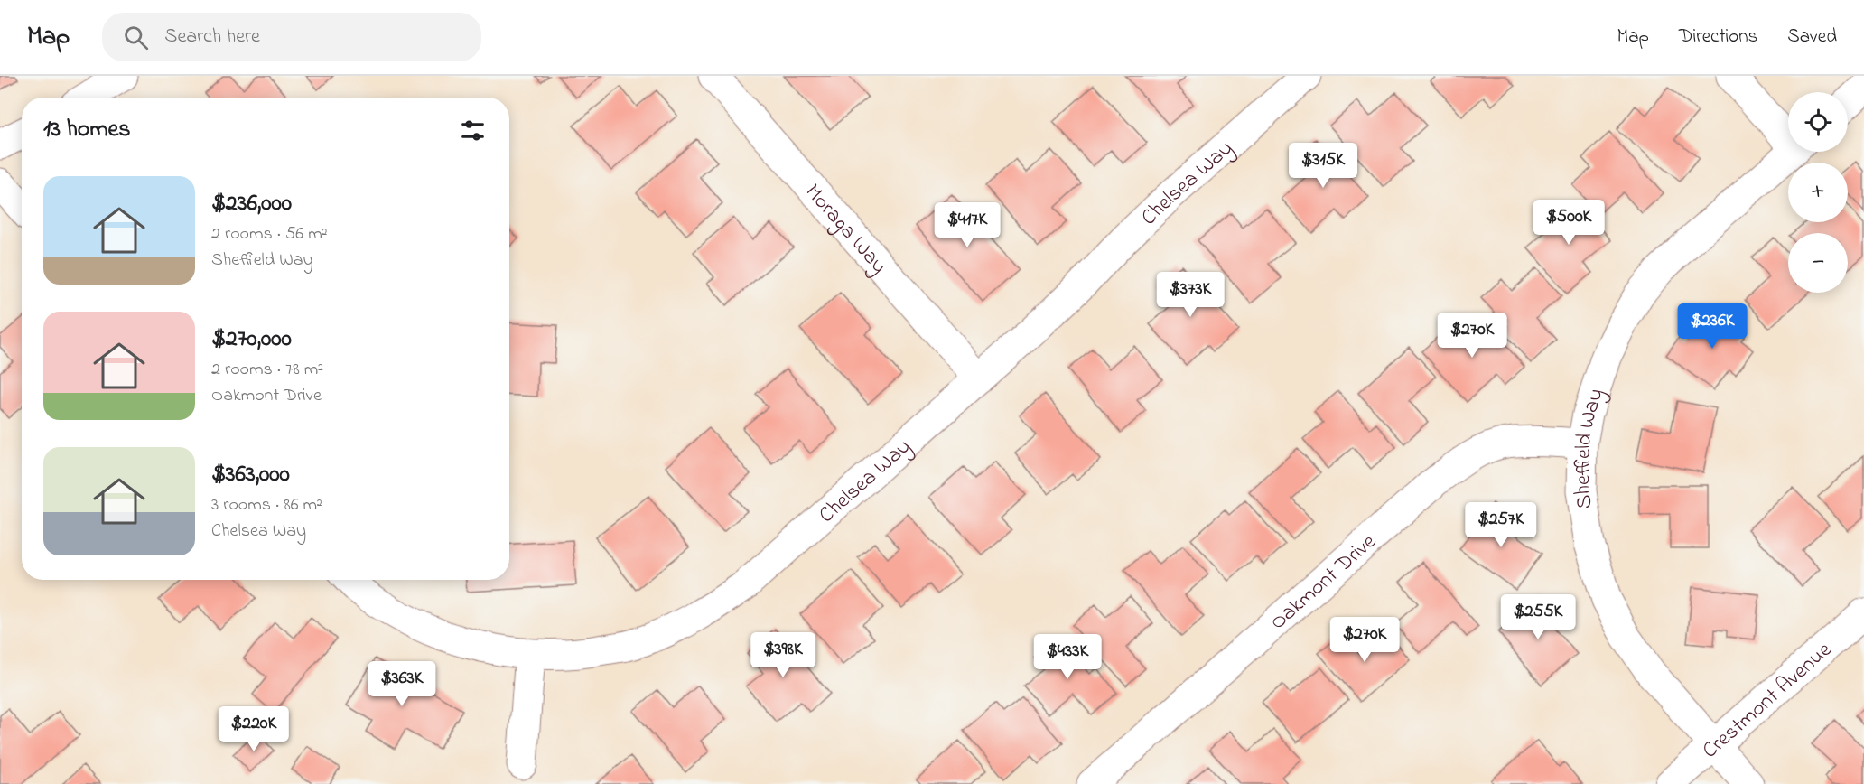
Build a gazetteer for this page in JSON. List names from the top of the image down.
{
  "streets": {
    "street": [
      "Chelsea Way",
      "Moraga Way",
      "Sheffield Way",
      "Oakmont Drive",
      "Crestmont Avenue"
    ]
  },
  "crossings": [
    ["Chelsea Way", "Moraga Way"],
    ["Sheffield Way", "Oakmont Drive"],
    ["Sheffield Way", "Crestmont Avenue"]
  ],
  "page": {
    "header": "Map",
    "search": "Search here",
    "nav": ["Map", "Directions", "Saved"],
    "map_buttons": ["+", "−"],
    "heading": "13 homes",
    "price": [
      "$315K",
      "$500K",
      "$417K",
      "$373K",
      "$236K",
      "$270K",
      "$257K",
      "$255K",
      "$270K",
      "$398K",
      "$433K",
      "$363K",
      "$220K"
    ],
    "list": [
      {
        "name": "$236,000",
        "note": "2 rooms · 56 m² · Sheffield Way"
      },
      {
        "name": "$270,000",
        "note": "2 rooms · 78 m² · Oakmont Drive"
      },
      {
        "name": "$363,000",
        "note": "3 rooms · 86 m² · Chelsea Way"
      }
    ]
  }
}
